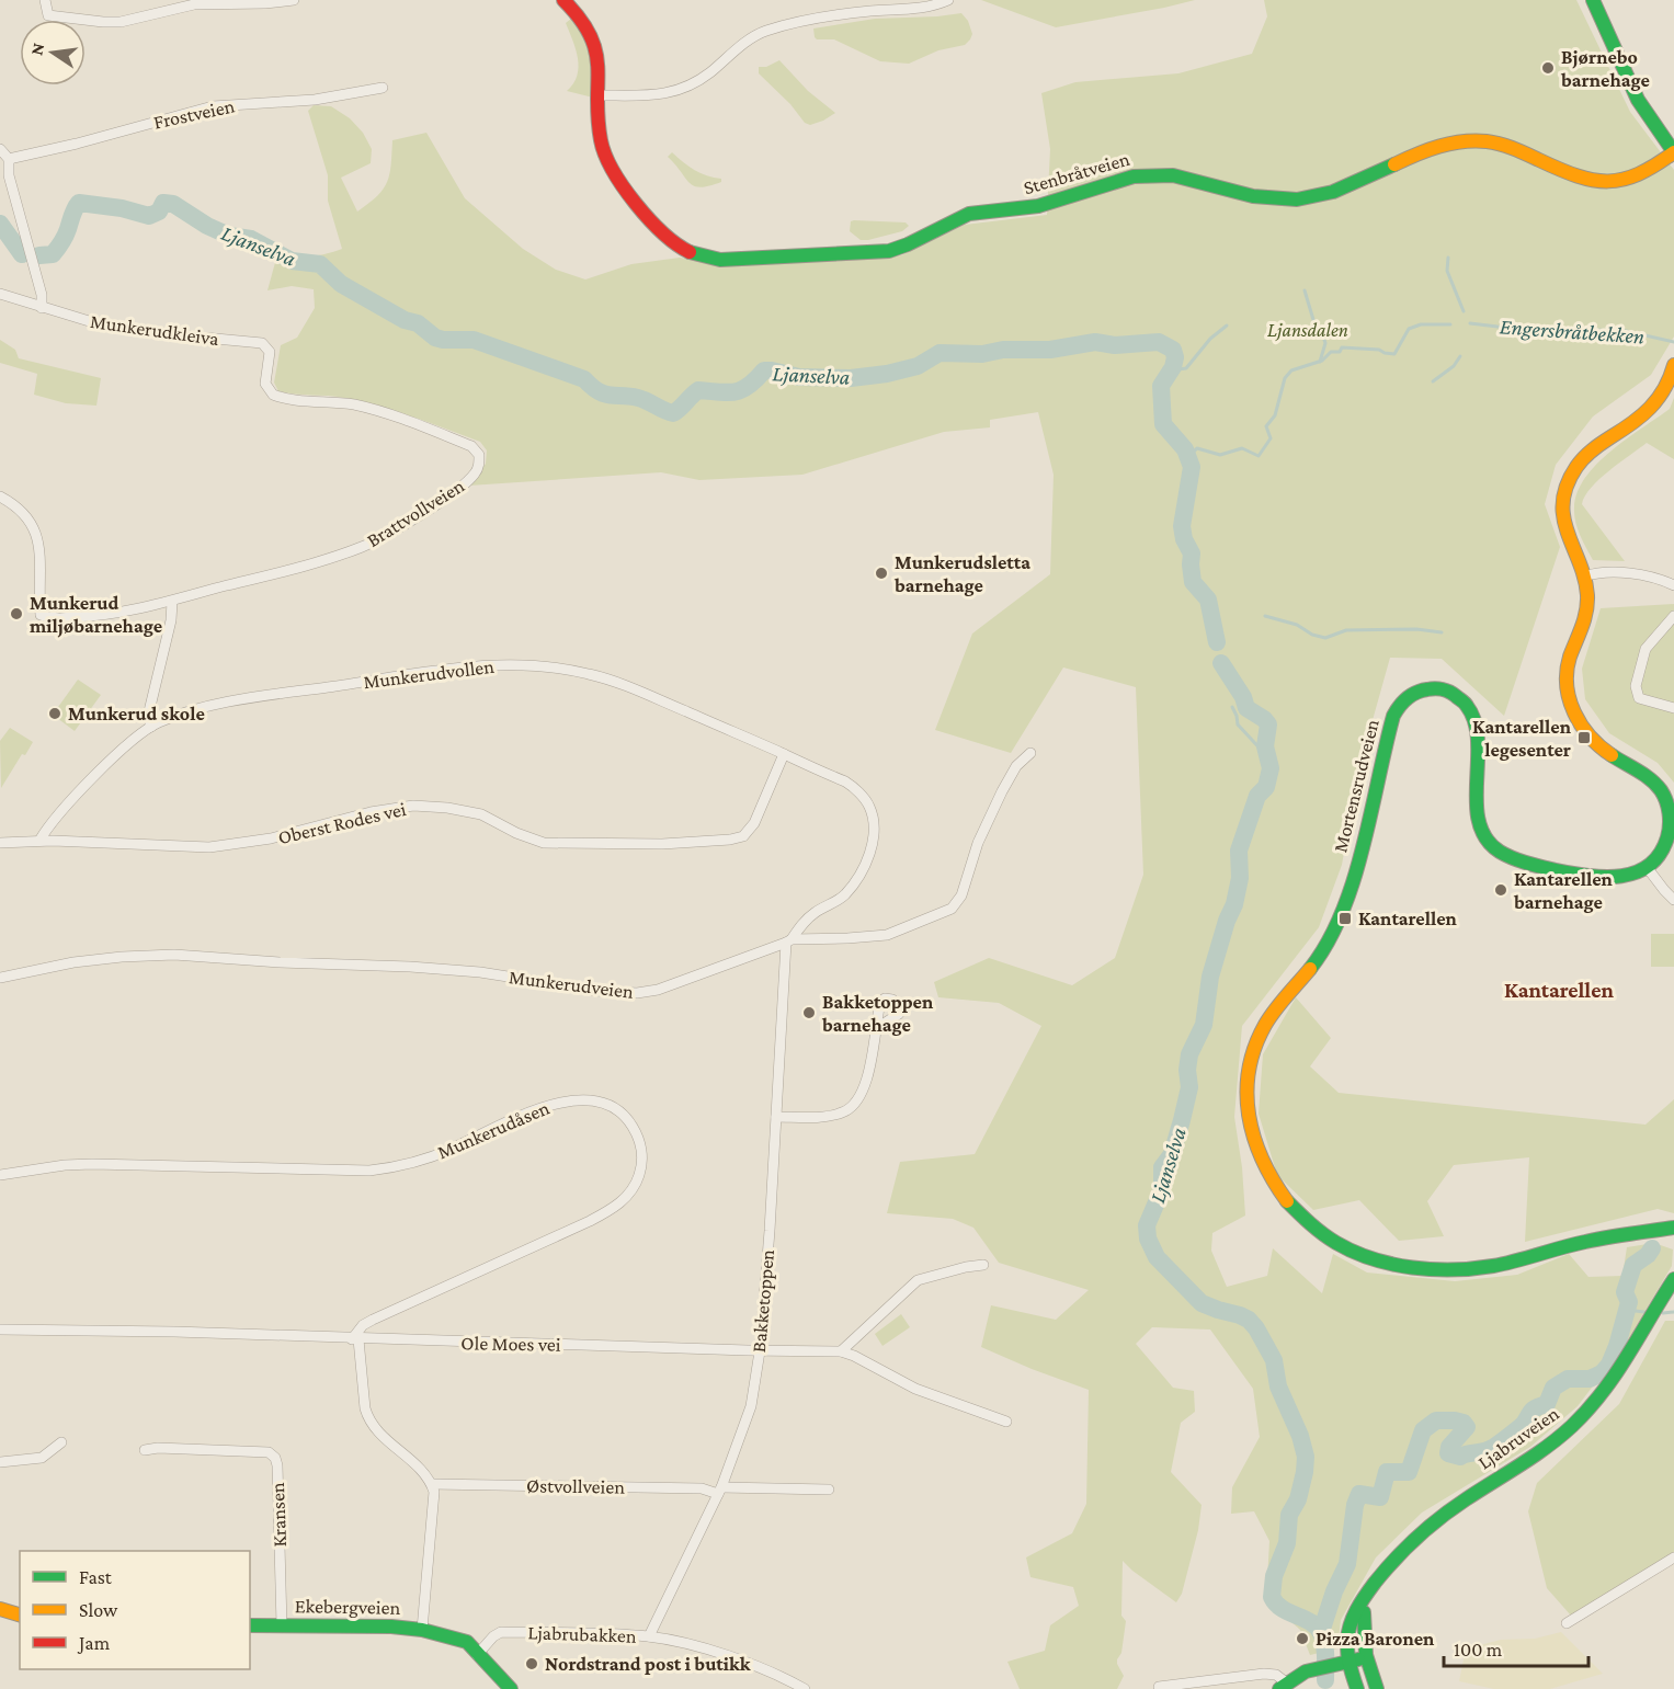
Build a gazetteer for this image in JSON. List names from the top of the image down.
{
  "streets": {
    "street": [
      "Frostveien",
      "Stenbråtveien",
      "Munkerudkleiva",
      "Brattvollveien",
      "Munkerudvollen",
      "Mortensrudveien",
      "Oberst Rodes vei",
      "Munkerudveien",
      "Munkerudåsen",
      "Bakketoppen",
      "Ole Moes vei",
      "Ljabruveien",
      "Østvollveien",
      "Kransen",
      "Ekebergveien",
      "Ljabrubakken"
    ]
  },
  "crossings": [
    ["Munkerudkleiva", "Brattvollveien"],
    ["Munkerudvollen", "Oberst Rodes vei"],
    ["Munkerudvollen", "Munkerudveien"],
    ["Munkerudvollen", "Bakketoppen"],
    ["Munkerudveien", "Bakketoppen"],
    ["Munkerudåsen", "Ole Moes vei"],
    ["Bakketoppen", "Ole Moes vei"],
    ["Bakketoppen", "Østvollveien"],
    ["Bakketoppen", "Ljabrubakken"],
    ["Kransen", "Ekebergveien"],
    ["Ekebergveien", "Ljabrubakken"]
  ],
  "districts": ["Kantarellen"],
  "water": ["Ljanselva", "Engersbråtbekken"],
  "parks": ["Ljansdalen"],
  "places": {
    "other": [
      "Bjørnebo barnehage",
      "Munkerudsletta barnehage",
      "Munkerud miljøbarnehage",
      "Munkerud skole",
      "Kantarellen barnehage",
      "Bakketoppen barnehage",
      "Pizza Baronen",
      "Nordstrand post i butikk"
    ],
    "transit": ["Kantarellen legesenter", "Kantarellen"]
  },
  "legend": ["Fast", "Slow", "Jam"],
  "scale_bar": "100 m",
  "north": "left"
}
